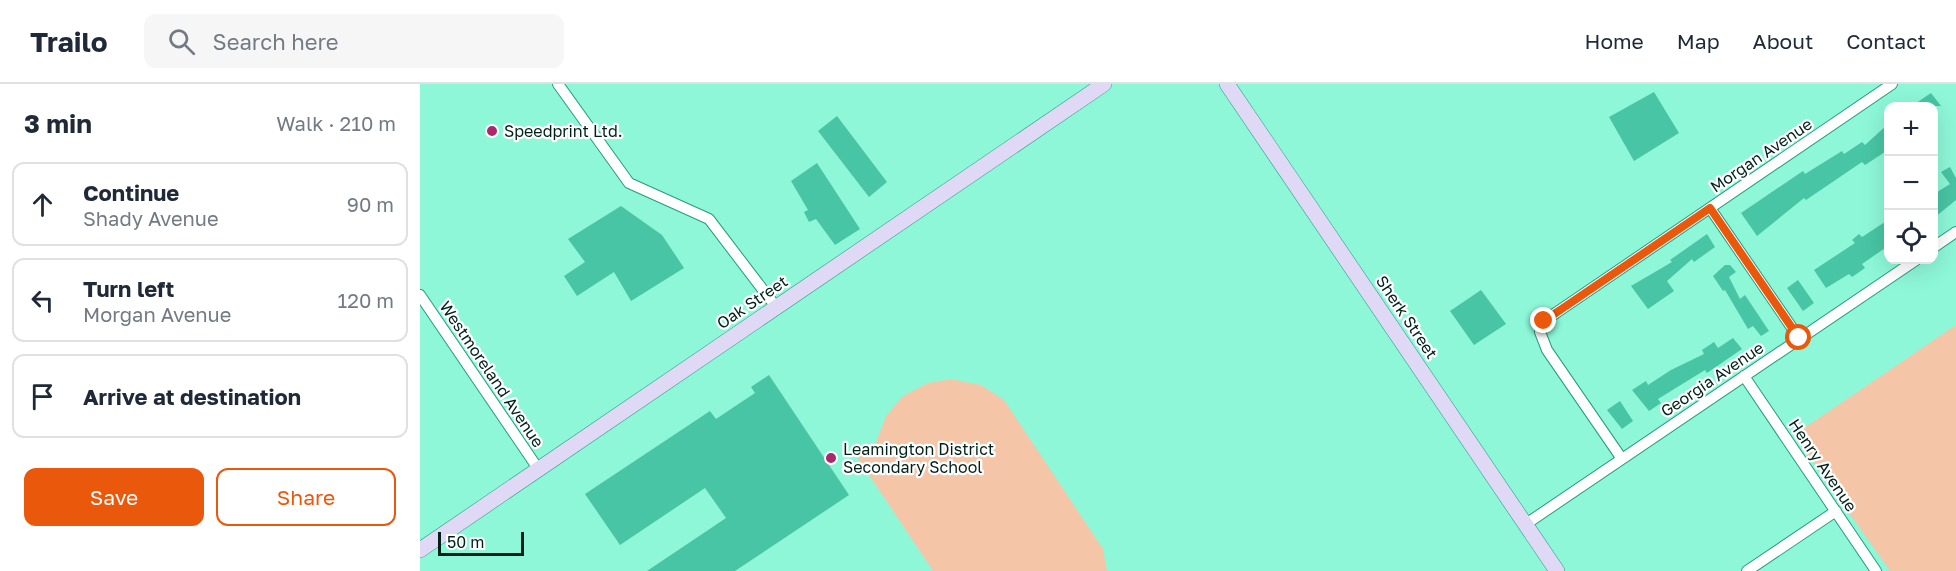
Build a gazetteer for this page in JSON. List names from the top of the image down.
{
  "streets": {
    "main road": ["Oak Street", "Sherk Street"],
    "street": [
      "Morgan Avenue",
      "Westmoreland Avenue",
      "Georgia Avenue",
      "Henry Avenue"
    ]
  },
  "crossings": [
    ["Morgan Avenue", "Georgia Avenue"],
    ["Oak Street", "Westmoreland Avenue"],
    ["Sherk Street", "Georgia Avenue"],
    ["Georgia Avenue", "Henry Avenue"]
  ],
  "places": ["Speedprint Ltd.", "Leamington District Secondary School"],
  "scale_bar": "50 m",
  "page": {
    "header": "Trailo",
    "search": "Search here",
    "nav": [
      "Home",
      "Map",
      "About",
      "Contact"
    ],
    "heading": ["3 min", "Walk · 210 m"],
    "map_buttons": ["+", "−"],
    "list": [
      ["Continue", "Shady Avenue", "90 m"],
      ["Turn left", "Morgan Avenue", "120 m"],
      "Arrive at destination"
    ],
    "buttons": ["Save", "Share"],
    "scale": "50 m"
  }
}
